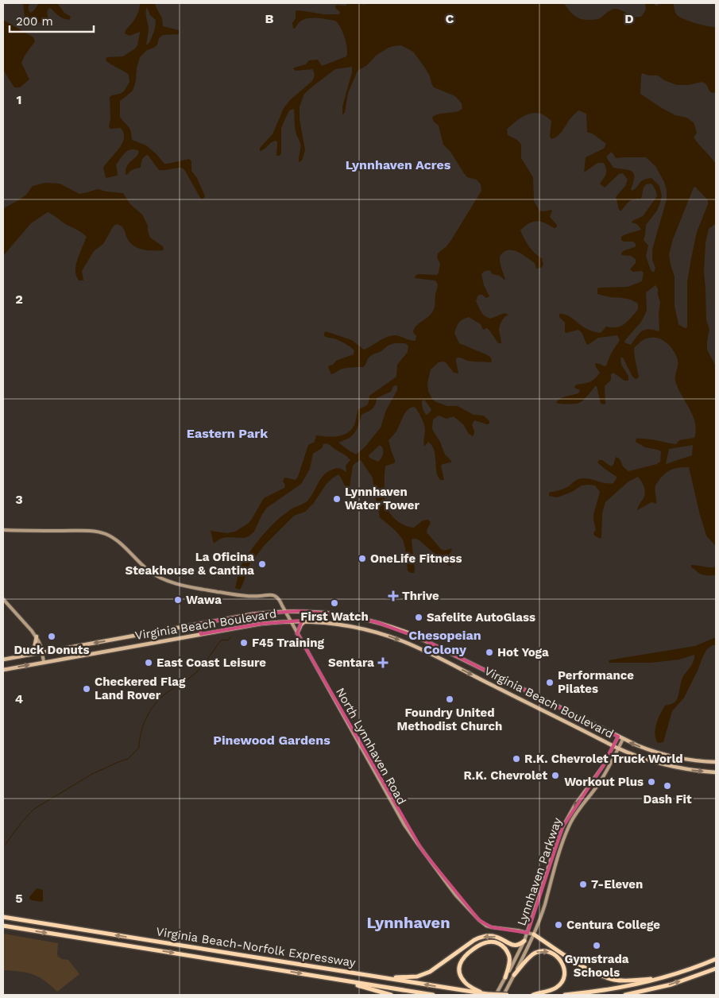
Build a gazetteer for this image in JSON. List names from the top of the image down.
{
  "streets": {
    "highway": ["Virginia Beach-Norfolk Expressway"],
    "main road": ["Virginia Beach Boulevard"],
    "street": ["North Lynnhaven Road", "Lynnhaven Parkway"]
  },
  "crossings": [
    ["Virginia Beach Boulevard", "North Lynnhaven Road"],
    ["Virginia Beach Boulevard", "Lynnhaven Parkway"],
    ["North Lynnhaven Road", "Lynnhaven Parkway"],
    ["Lynnhaven Parkway", "Virginia Beach-Norfolk Expressway"]
  ],
  "districts": [
    "Lynnhaven Acres",
    "Eastern Park",
    "Chesopeian Colony",
    "Pinewood Gardens",
    "Lynnhaven"
  ],
  "places": {
    "other": [
      "Lynnhaven Water Tower",
      "OneLife Fitness",
      "La Oficina Steakhouse & Cantina",
      "Wawa",
      "First Watch",
      "Safelite AutoGlass",
      "Duck Donuts",
      "F45 Training",
      "Hot Yoga",
      "East Coast Leisure",
      "Performance Pilates",
      "Checkered Flag Land Rover",
      "Foundry United Methodist Church",
      "R.K. Chevrolet Truck World",
      "R.K. Chevrolet",
      "Workout Plus",
      "Dash Fit",
      "7-Eleven",
      "Centura College",
      "Gymstrada Schools"
    ],
    "health": ["Thrive", "Sentara"]
  },
  "scale_bar": "200 m",
  "grid": {
    "columns": ["B", "C", "D"],
    "rows": [
      "1",
      "2",
      "3",
      "4",
      "5"
    ]
  }
}
